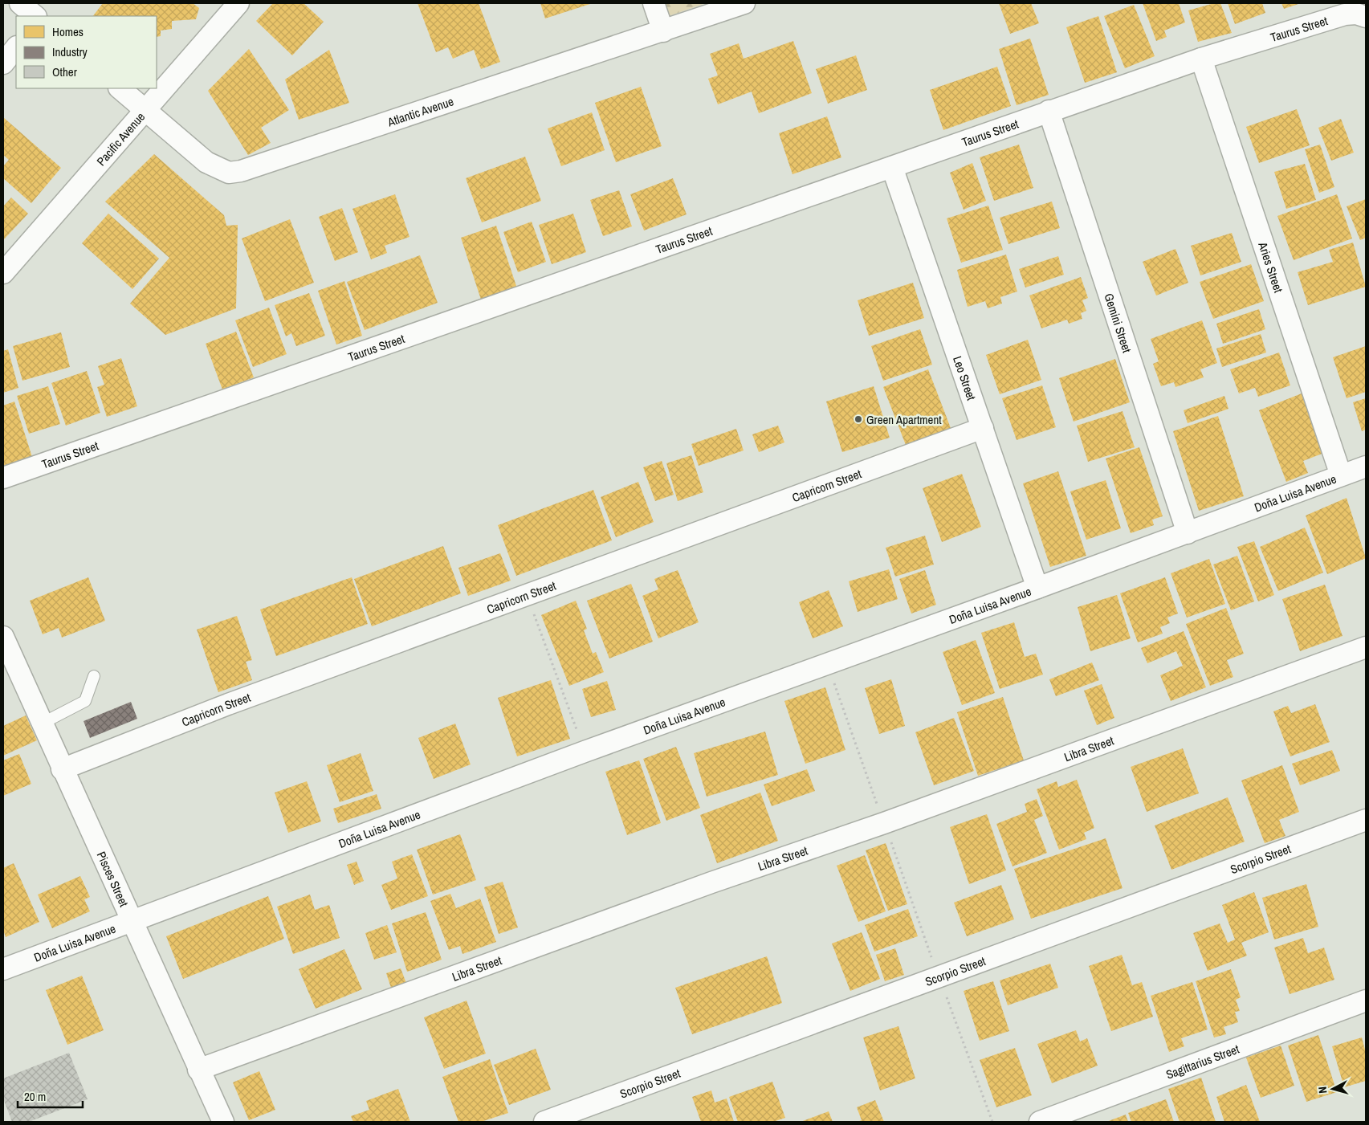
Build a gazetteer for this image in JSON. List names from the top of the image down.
{
  "streets": {
    "street": [
      "Taurus Street",
      "Atlantic Avenue",
      "Pacific Avenue",
      "Aries Street",
      "Gemini Street",
      "Leo Street",
      "Capricorn Street",
      "Doña Luisa Avenue",
      "Libra Street",
      "Scorpio Street",
      "Pisces Street",
      "Sagittarius Street"
    ]
  },
  "crossings": [
    ["Taurus Street", "Aries Street"],
    ["Taurus Street", "Gemini Street"],
    ["Taurus Street", "Leo Street"],
    ["Atlantic Avenue", "Pacific Avenue"],
    ["Aries Street", "Doña Luisa Avenue"],
    ["Gemini Street", "Doña Luisa Avenue"],
    ["Leo Street", "Capricorn Street"],
    ["Leo Street", "Doña Luisa Avenue"],
    ["Capricorn Street", "Pisces Street"],
    ["Doña Luisa Avenue", "Pisces Street"],
    ["Libra Street", "Pisces Street"]
  ],
  "places": ["Green Apartment"],
  "legend": ["Homes", "Industry", "Other"],
  "scale_bar": "20 m",
  "north": "left"
}
